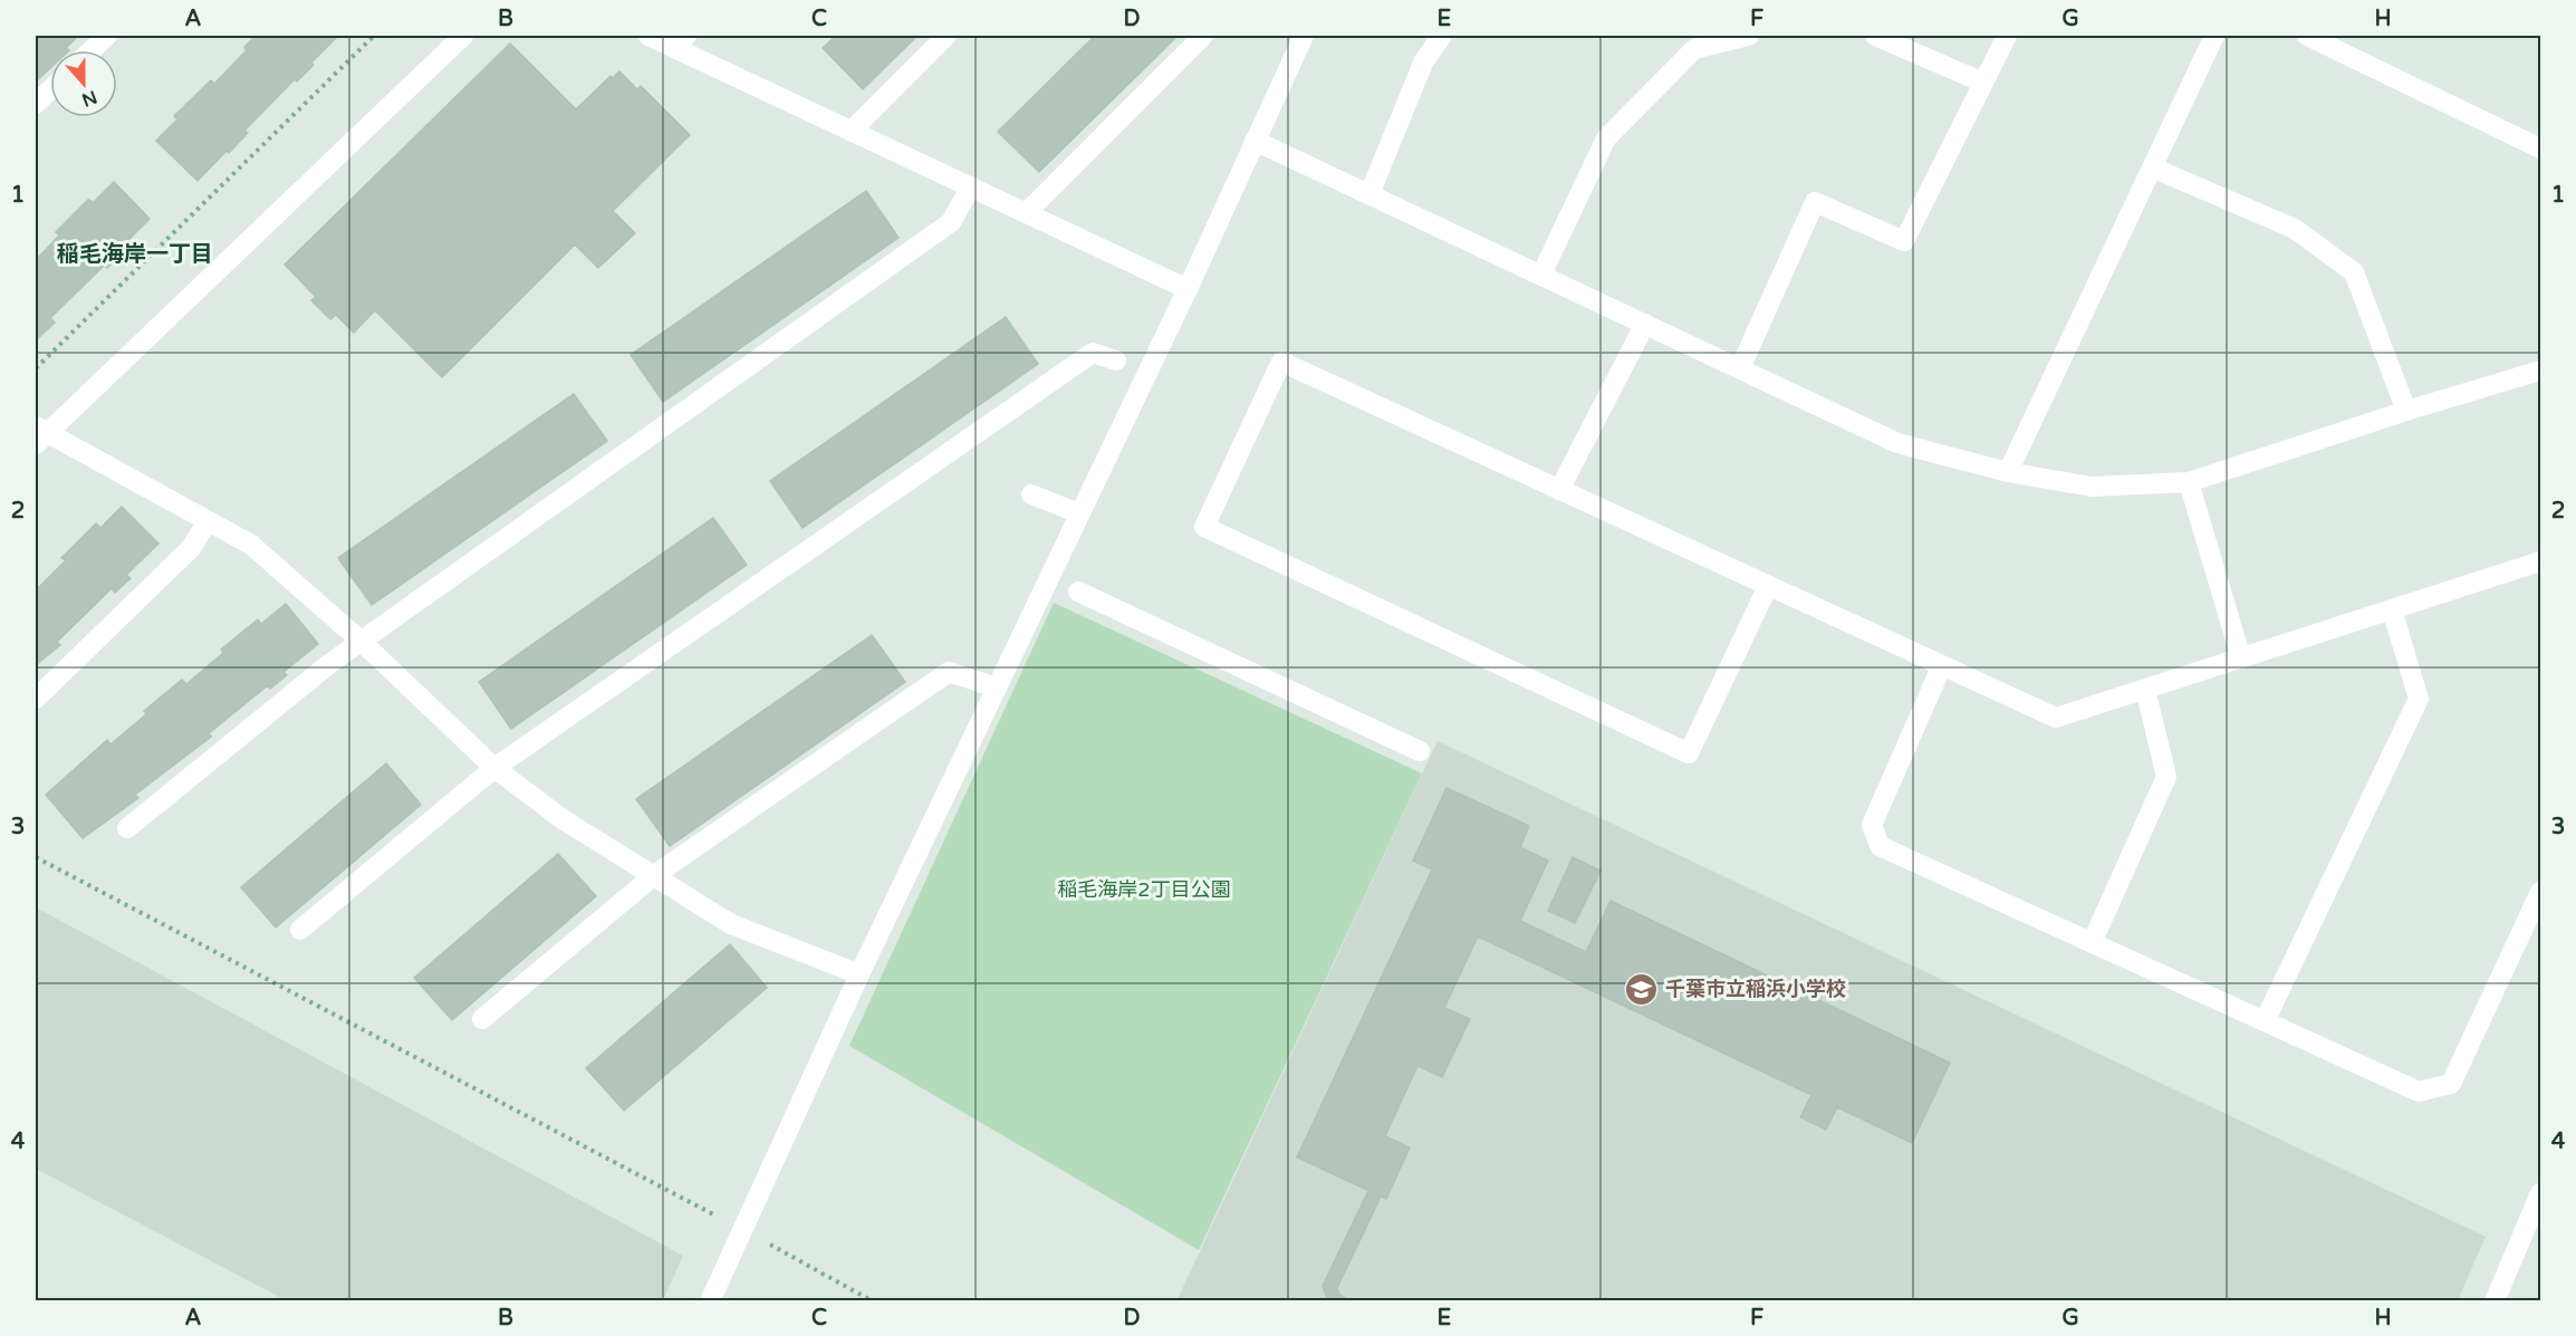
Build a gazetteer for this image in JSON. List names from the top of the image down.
{
  "districts": ["稲毛海岸一丁目"],
  "parks": ["稲毛海岸2丁目公園"],
  "places": {
    "school or university": ["千葉市立稲浜小学校"]
  },
  "north": "bottom",
  "grid": {
    "columns": [
      "A",
      "B",
      "C",
      "D",
      "E",
      "F",
      "G",
      "H"
    ],
    "rows": [
      "1",
      "2",
      "3",
      "4"
    ]
  }
}
